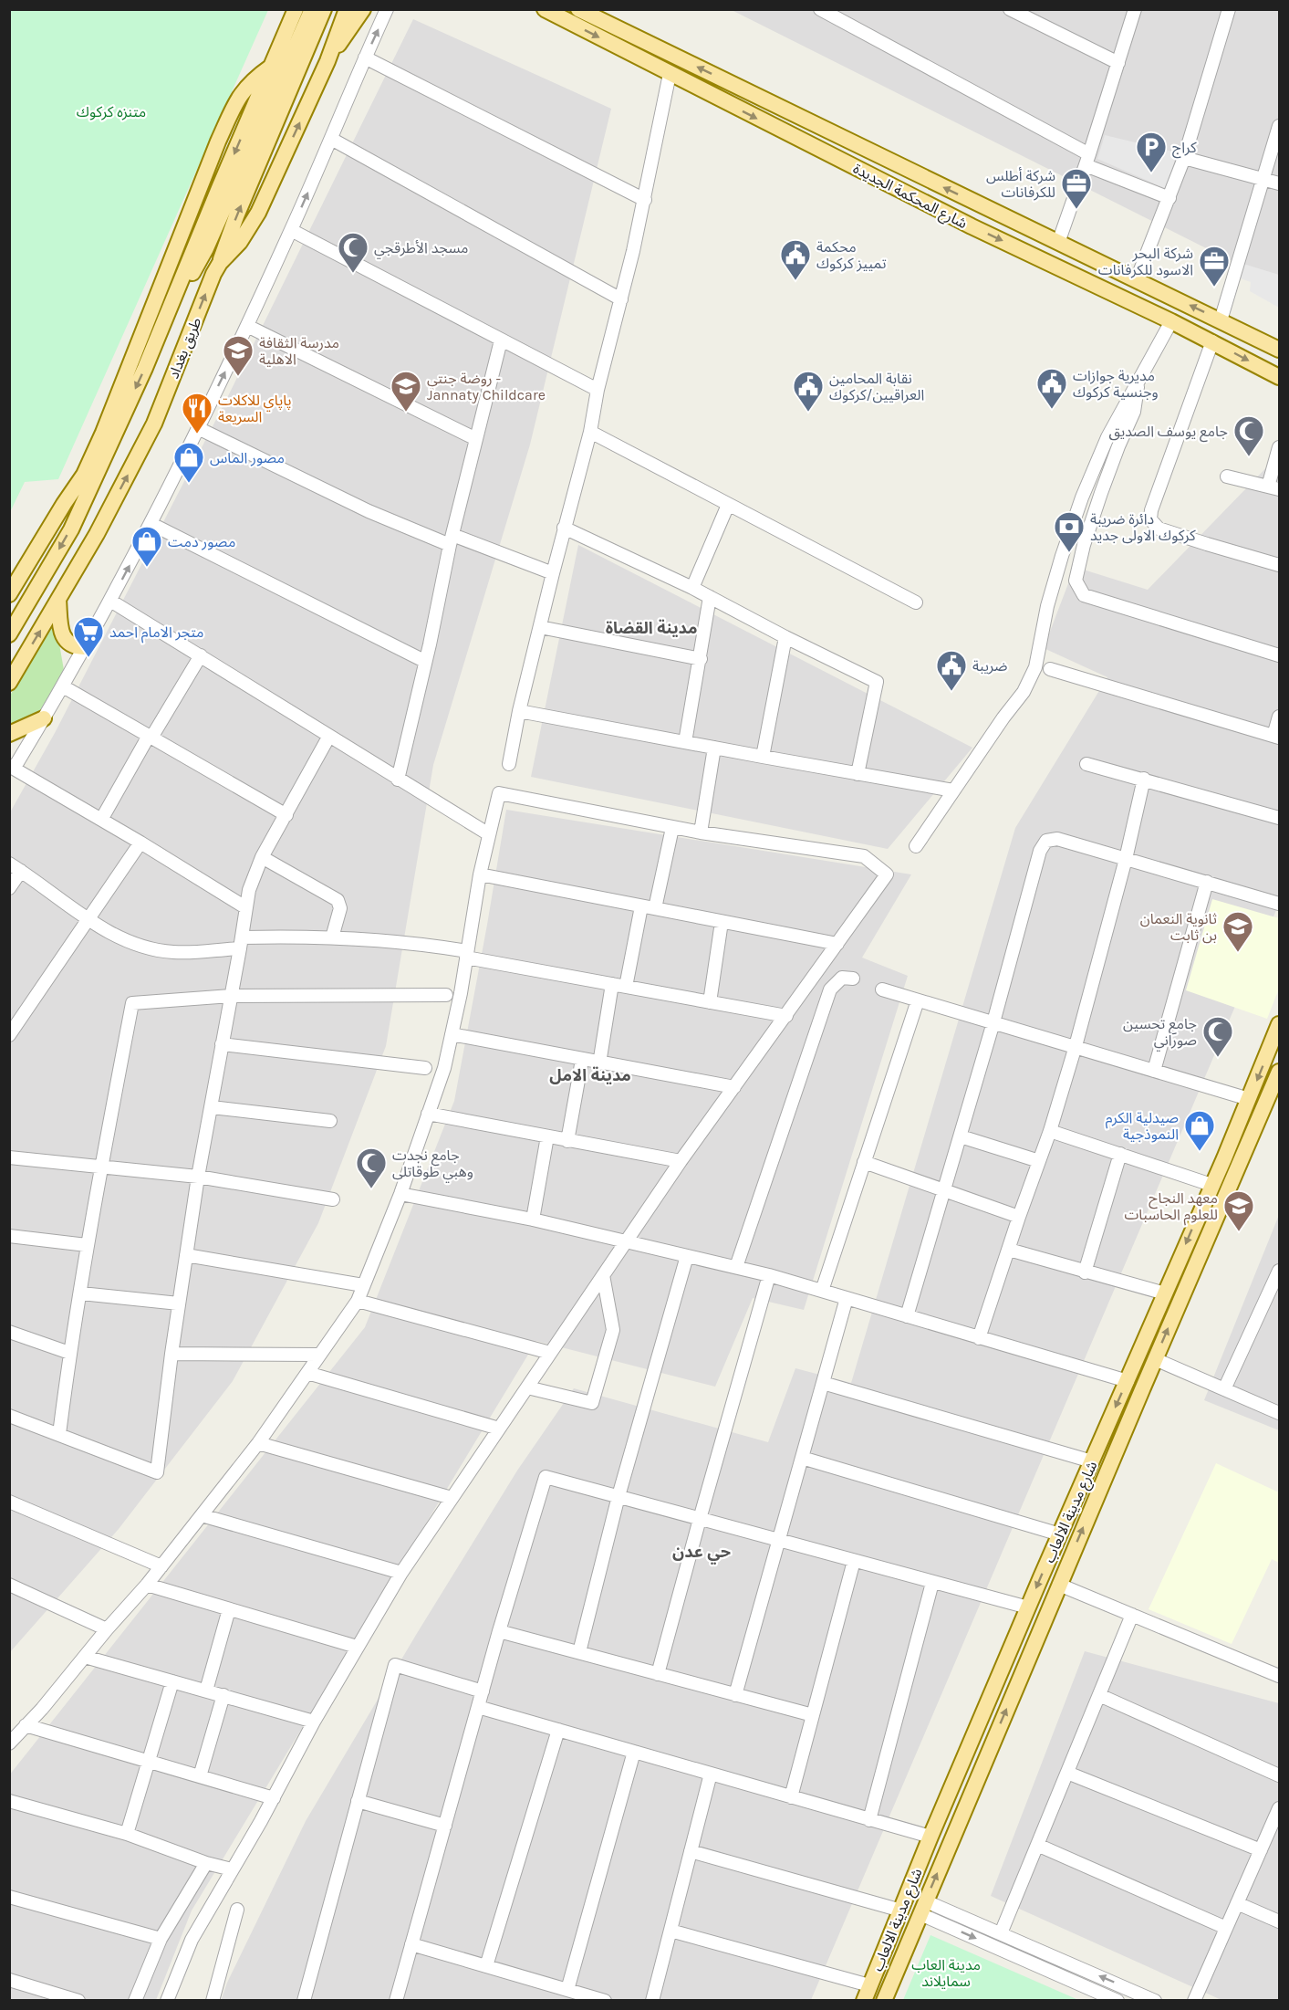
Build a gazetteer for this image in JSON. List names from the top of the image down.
{
  "streets": {
    "main road": ["شارع المحكمة الجديدة", "طريق بغداد", "شارع مدينة الالعاب"]
  },
  "districts": ["مدينة القضاة", "مدينة الامل", "حي عدن"],
  "parks": ["متنزه كركوك", "مدينة العاب سمايلاند"],
  "places": {
    "parking": ["كراج"],
    "office": ["شركة أطلس للكرفانات", "شركة البحر الاسود للكرفانات"],
    "mosque": [
      "مسجد الأطرقجي",
      "جامع يوسف الصديق",
      "جامع تحسين صوراني",
      "جامع نجدت وهبي طوقاتلى"
    ],
    "public building": [
      "محكمة تمييز كركوك",
      "مديرية جوازات وجنسية كركوك",
      "نقابة المحامين العراقيين/كركوك",
      "ضريبة"
    ],
    "school or university": [
      "مدرسة الثقافة الاهلية",
      "روضة جنتي - Jannaty Childcare",
      "ثانوية النعمان بن ثابت",
      "معهد النجاح للعلوم الحاسبات"
    ],
    "restaurant": ["پاپاي للاكلات السريعة"],
    "shop": ["مصور الماس", "مصور دمت", "صيدلية الكرم النموذجية"],
    "bank": ["دائرة ضريبة كركوك الاولی جدید"],
    "supermarket": ["متجر الامام احمد"]
  }
}
